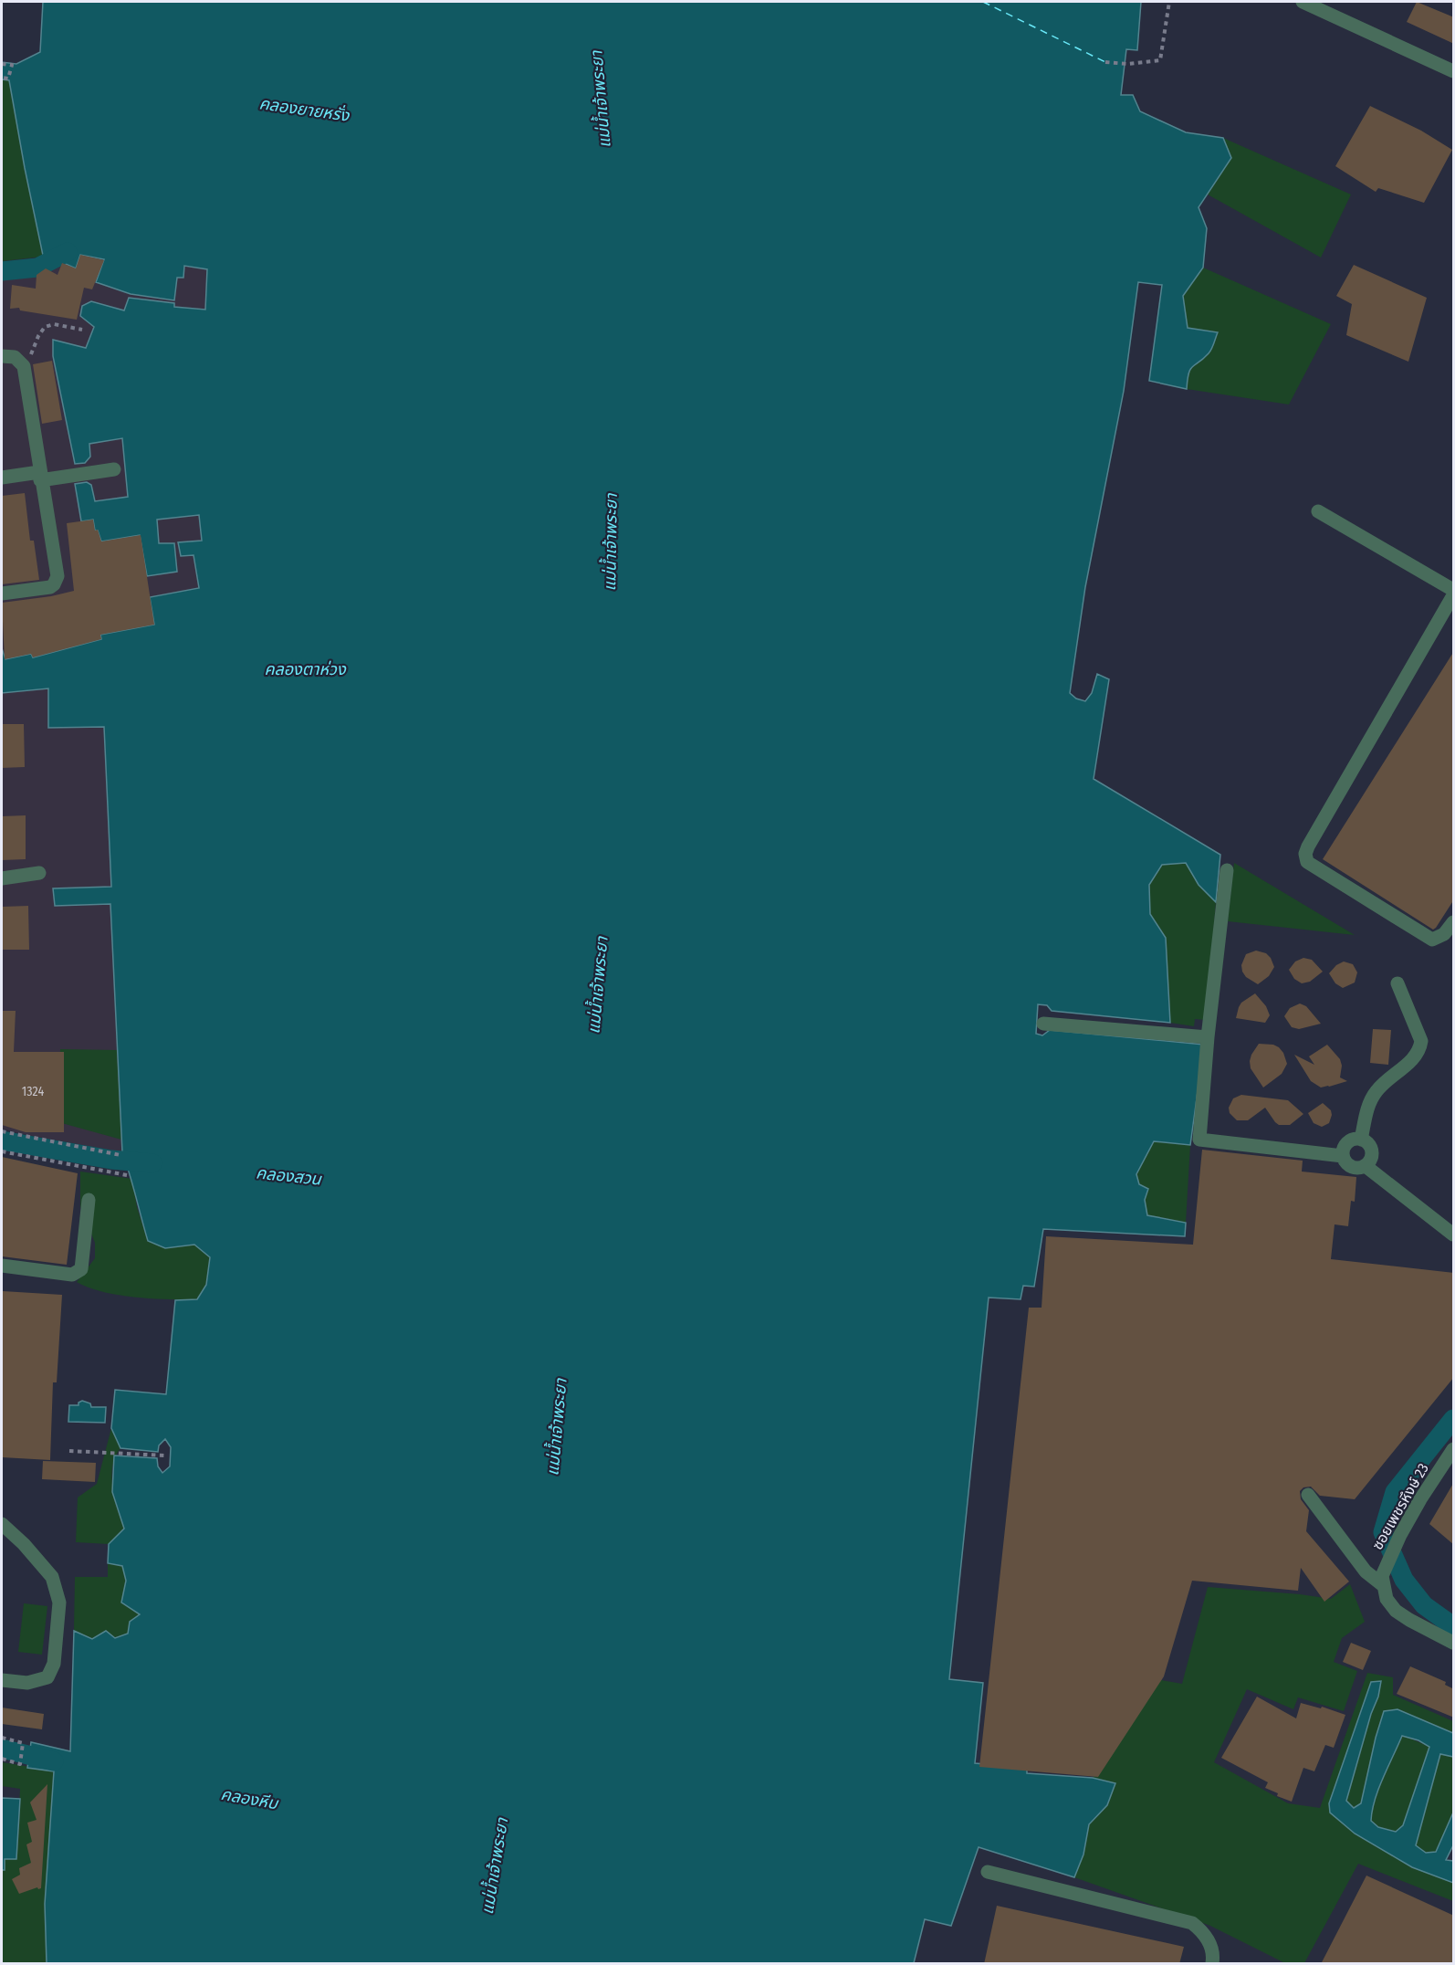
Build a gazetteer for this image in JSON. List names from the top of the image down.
{
  "streets": {
    "street": ["ซอยเพชรหึงษ์ 23"]
  },
  "water": [
    "แม่น้ำเจ้าพระยา",
    "คลองยายหรั่ง",
    "คลองตาห่วง",
    "คลองสวน",
    "คลองหีบ"
  ],
  "house_numbers": ["1324"]
}
